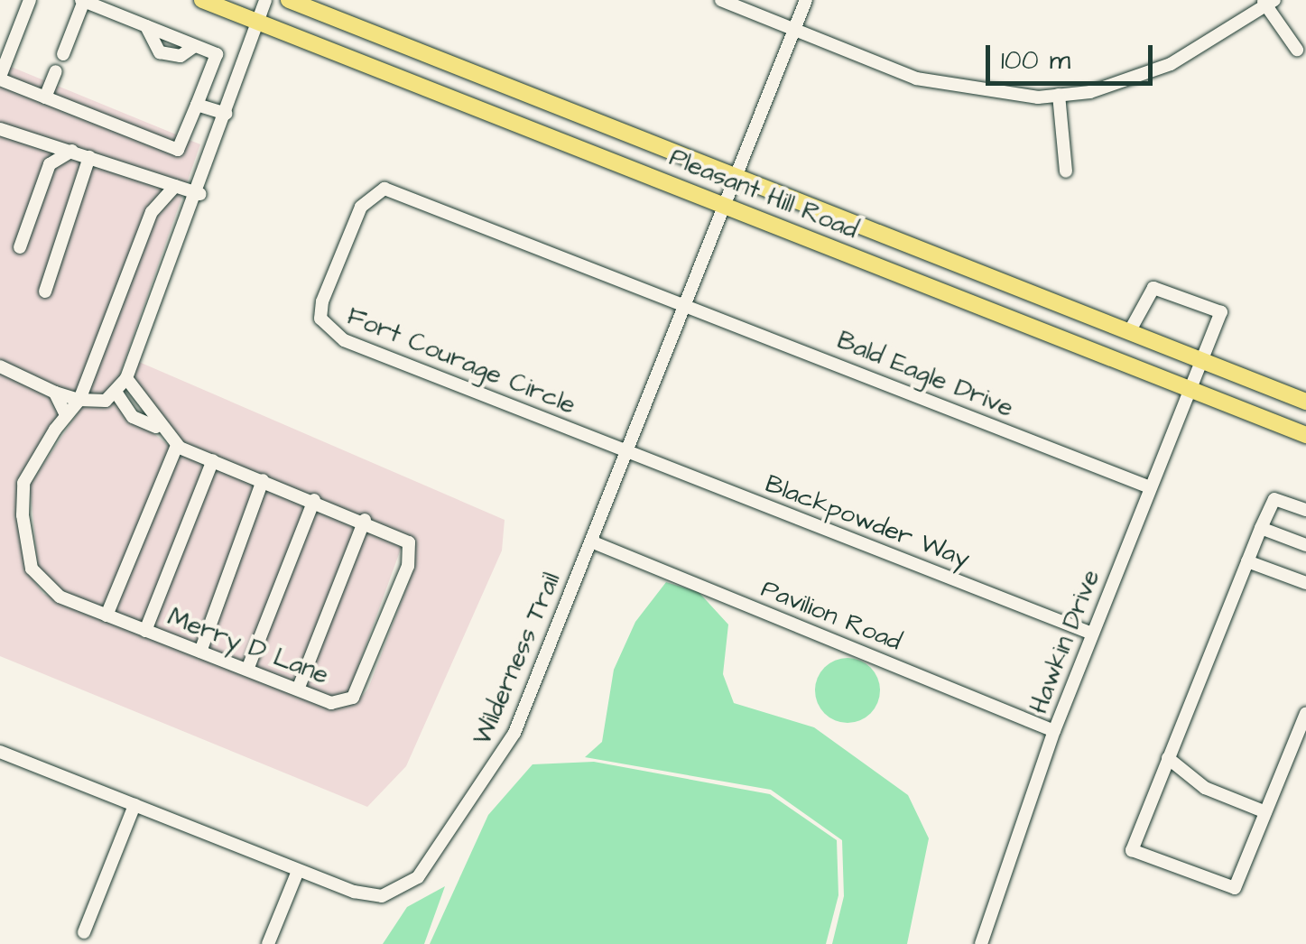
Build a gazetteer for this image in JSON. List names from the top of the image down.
{
  "streets": {
    "main road": ["Pleasant Hill Road"],
    "street": [
      "Fort Courage Circle",
      "Bald Eagle Drive",
      "Blackpowder Way",
      "Pavilion Road",
      "Hawkin Drive",
      "Merry D Lane",
      "Wilderness Trail"
    ]
  },
  "crossings": [
    ["Pleasant Hill Road", "Hawkin Drive"],
    ["Pleasant Hill Road", "Wilderness Trail"],
    ["Fort Courage Circle", "Bald Eagle Drive"],
    ["Fort Courage Circle", "Blackpowder Way"],
    ["Fort Courage Circle", "Wilderness Trail"],
    ["Bald Eagle Drive", "Hawkin Drive"],
    ["Bald Eagle Drive", "Wilderness Trail"],
    ["Blackpowder Way", "Hawkin Drive"],
    ["Blackpowder Way", "Wilderness Trail"],
    ["Pavilion Road", "Hawkin Drive"],
    ["Pavilion Road", "Wilderness Trail"]
  ],
  "scale_bar": "100 m"
}
